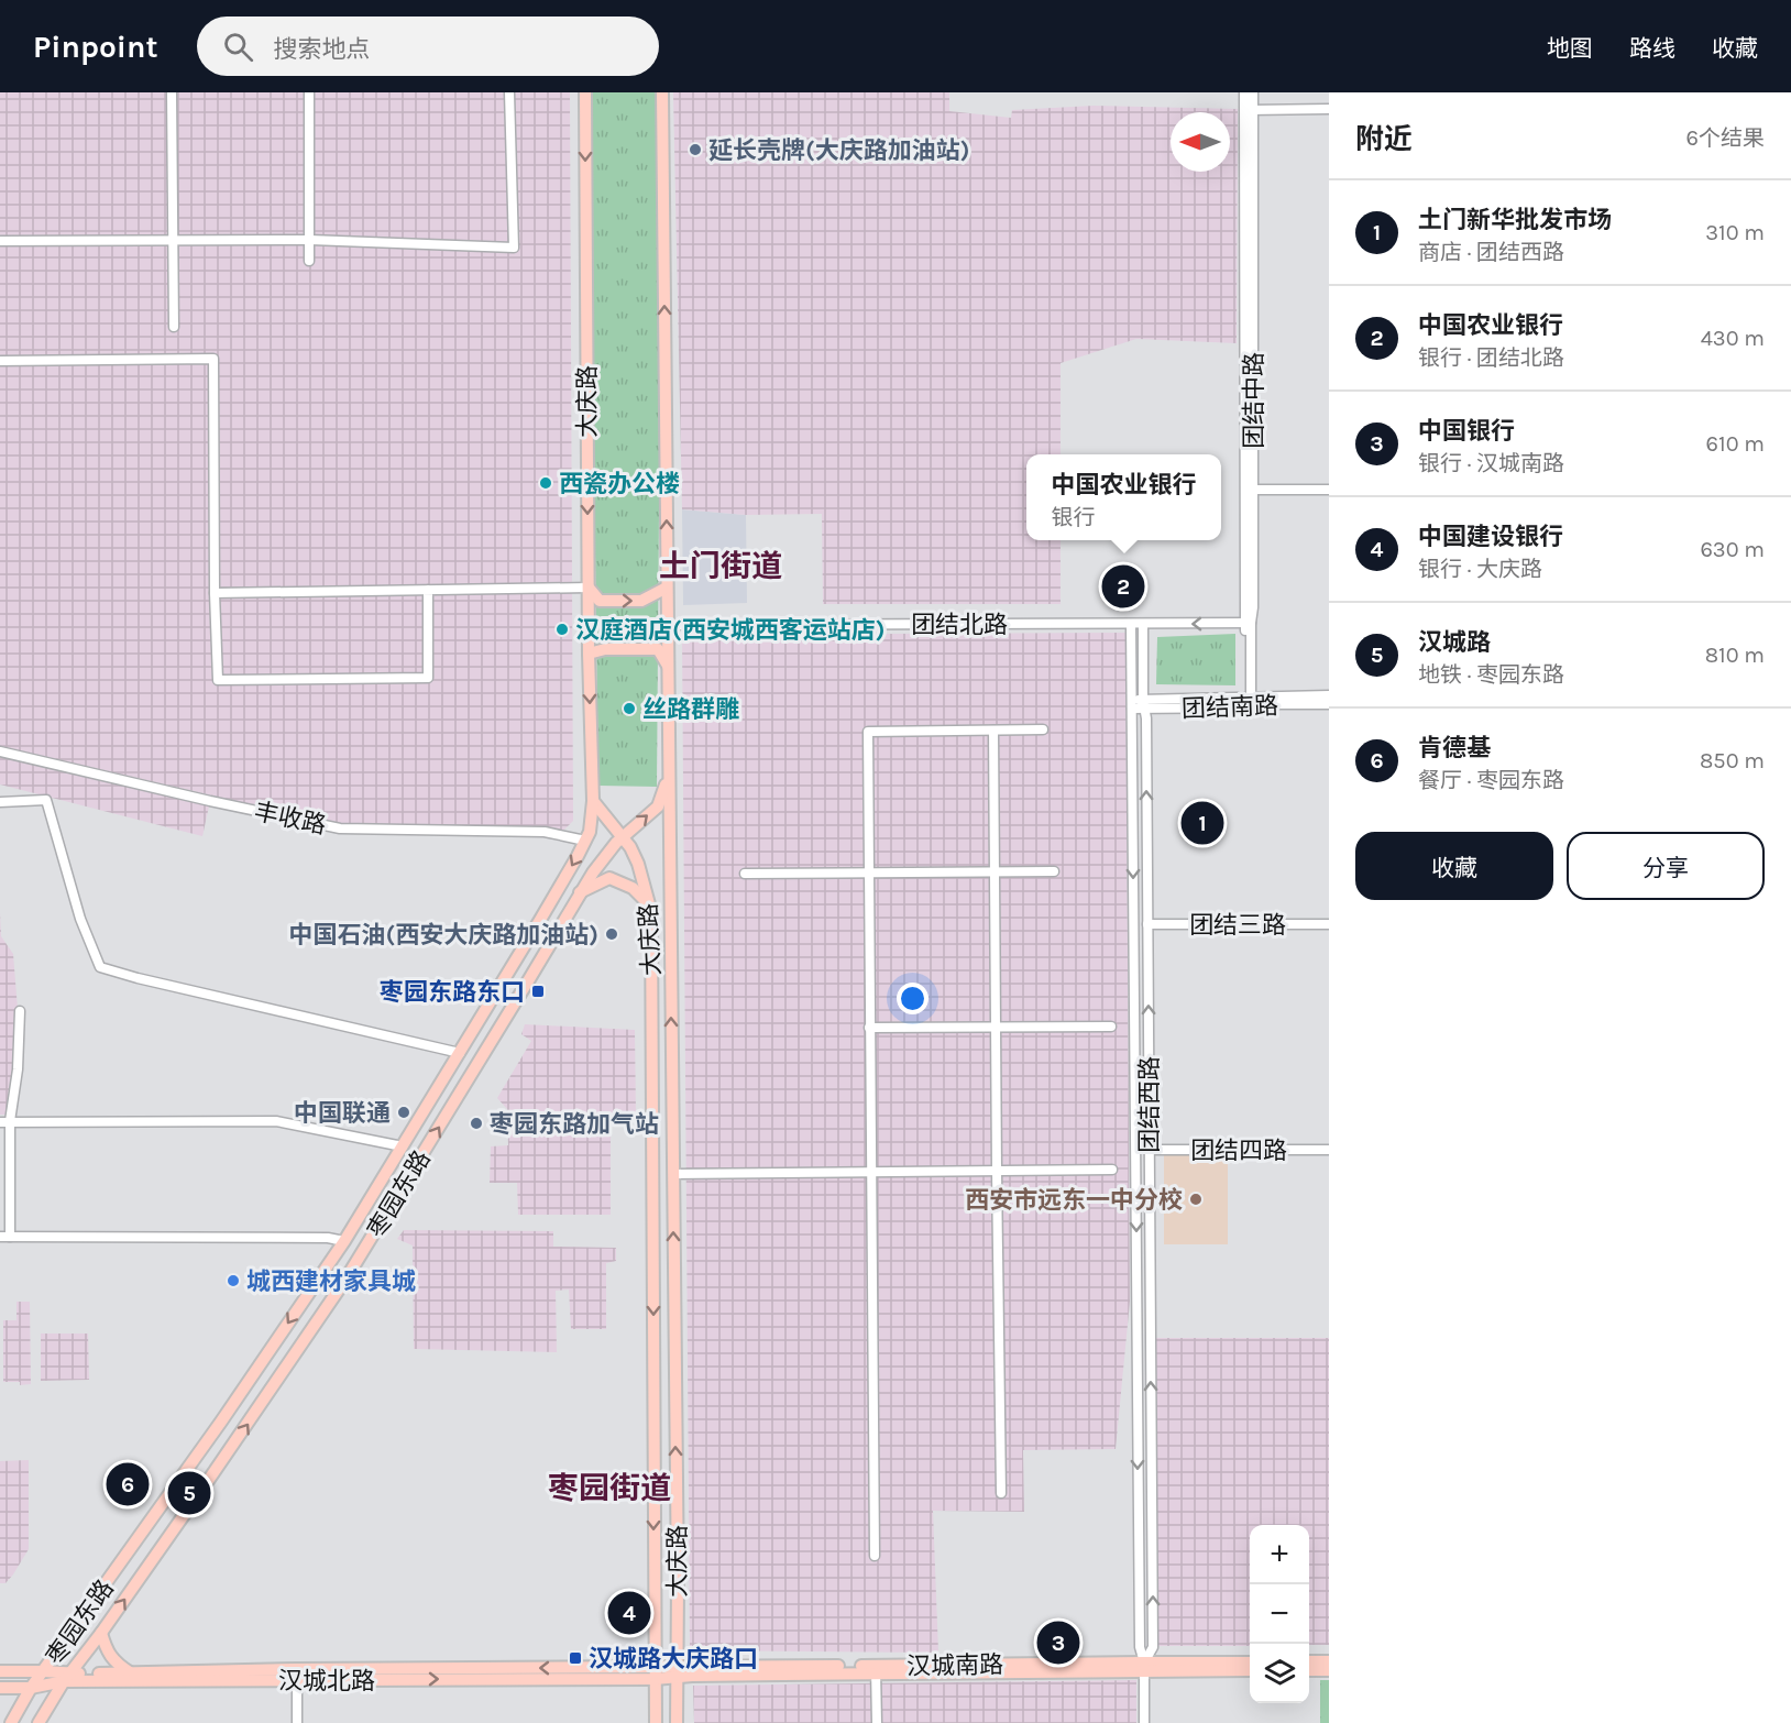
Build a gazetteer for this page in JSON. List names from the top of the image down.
{
  "streets": {
    "main road": [
      "大庆路",
      "枣园东路",
      "汉城南路",
      "汉城北路"
    ],
    "street": [
      "团结中路",
      "团结北路",
      "团结南路",
      "丰收路",
      "团结三路",
      "团结西路",
      "团结四路"
    ]
  },
  "crossings": [
    ["团结中路", "团结北路"],
    ["团结中路", "团结南路"],
    ["大庆路", "团结北路"],
    ["大庆路", "枣园东路"],
    ["大庆路", "汉城南路"],
    ["大庆路", "汉城北路"],
    ["团结北路", "团结西路"],
    ["团结南路", "团结西路"],
    ["丰收路", "枣园东路"],
    ["团结三路", "团结西路"],
    ["团结西路", "团结四路"],
    ["团结西路", "汉城南路"],
    ["枣园东路", "汉城北路"],
    ["汉城南路", "汉城北路"]
  ],
  "districts": ["土门街道", "枣园街道"],
  "places": {
    "other": [
      "延长壳牌(大庆路加油站)",
      "西瓷办公楼",
      "汉庭酒店(西安城西客运站店)",
      "丝路群雕",
      "中国石油(西安大庆路加油站)",
      "中国联通",
      "枣园东路加气站",
      "西安市远东一中分校",
      "城西建材家具城"
    ],
    "transit": ["枣园东路东口", "汉城路大庆路口"]
  },
  "north": "left",
  "page": {
    "header": "Pinpoint",
    "search": "搜索地点",
    "nav": ["地图", "路线", "收藏"],
    "heading": ["附近", "6个结果"],
    "list": [
      {
        "mark": "1",
        "name": "土门新华批发市场",
        "note": "商店 · 团结西路",
        "value": "310 m"
      },
      {
        "mark": "2",
        "name": "中国农业银行",
        "note": "银行 · 团结北路",
        "value": "430 m"
      },
      {
        "mark": "3",
        "name": "中国银行",
        "note": "银行 · 汉城南路",
        "value": "610 m"
      },
      {
        "mark": "4",
        "name": "中国建设银行",
        "note": "银行 · 大庆路",
        "value": "630 m"
      },
      {
        "mark": "5",
        "name": "汉城路",
        "note": "地铁 · 枣园东路",
        "value": "810 m"
      },
      {
        "mark": "6",
        "name": "肯德基",
        "note": "餐厅 · 枣园东路",
        "value": "850 m"
      }
    ],
    "popup": ["中国农业银行", "银行"],
    "pins": [
      "2",
      "1",
      "6",
      "5",
      "4",
      "3"
    ],
    "buttons": ["收藏", "分享"],
    "map_buttons": ["+", "−"]
  }
}
